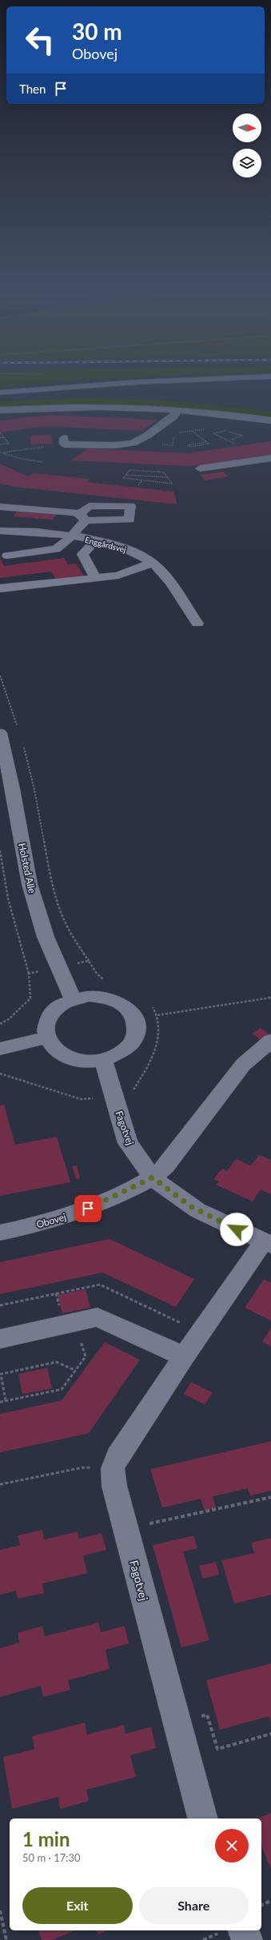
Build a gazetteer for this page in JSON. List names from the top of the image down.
{
  "streets": {
    "street": [
      "Enggårdsvej",
      "Holsted Alle",
      "Fagotvej",
      "Obovej"
    ]
  },
  "crossings": [
    ["Holsted Alle", "Fagotvej"],
    ["Fagotvej", "Obovej"]
  ],
  "north": "right",
  "page": {
    "turn": ["30 m", "Obovej"],
    "then": "Then",
    "heading": ["1 min", "50 m · 17:30"],
    "buttons": ["Exit", "Share"]
  }
}
